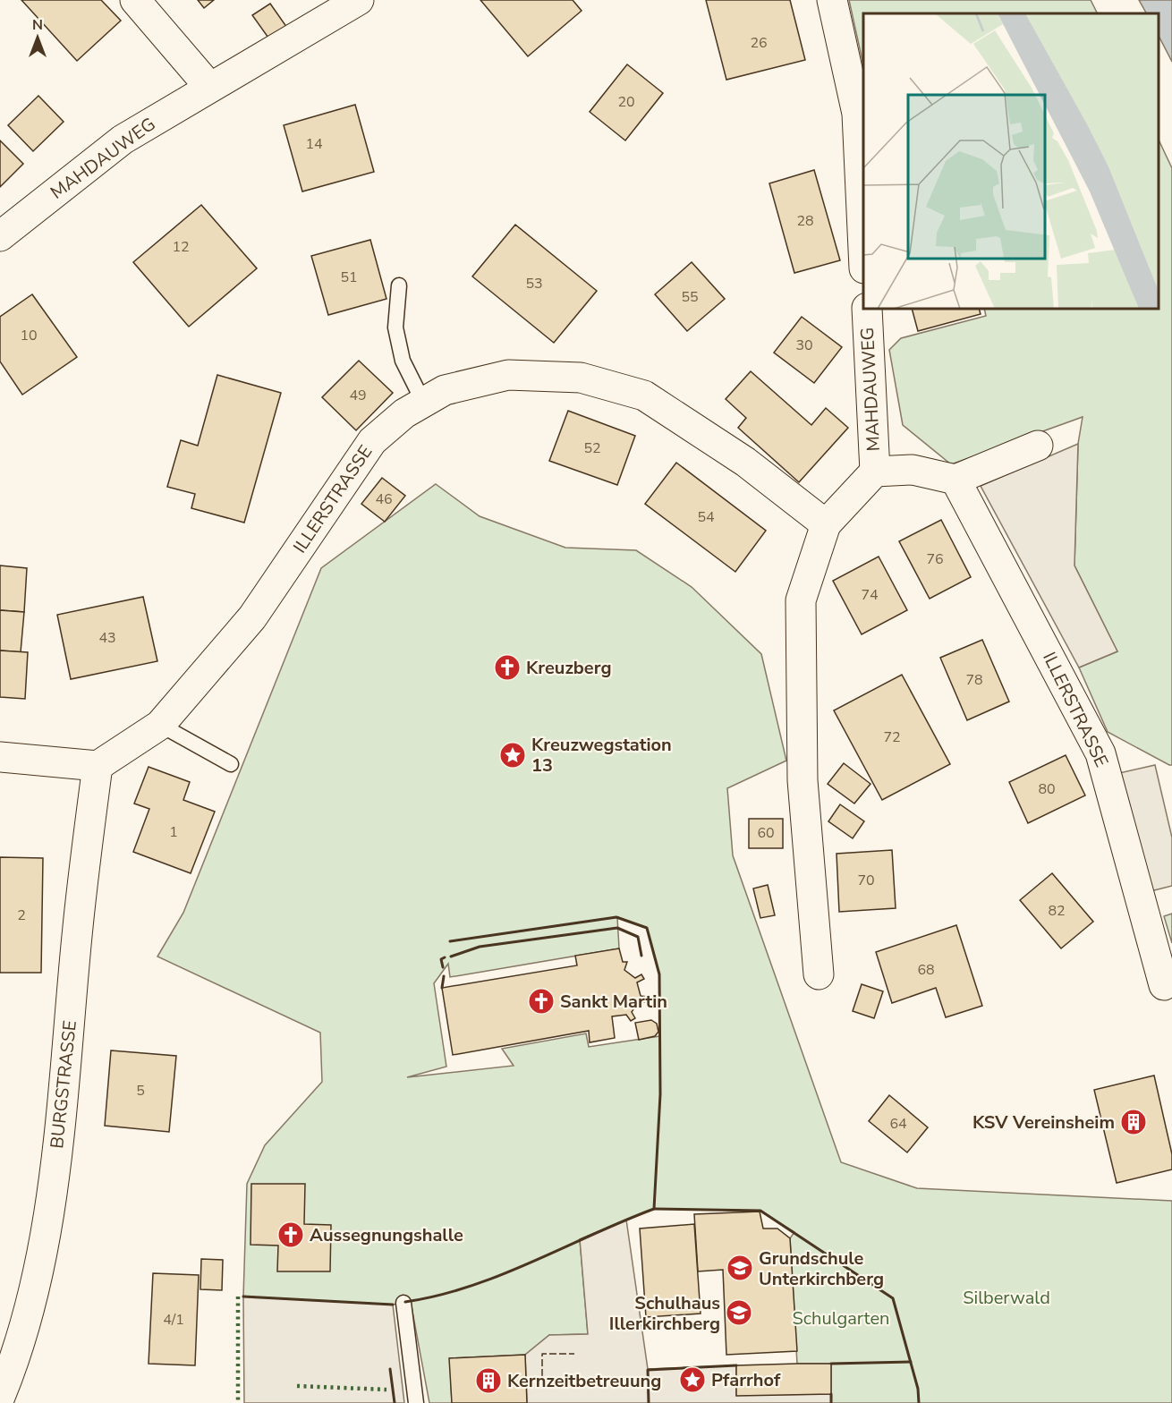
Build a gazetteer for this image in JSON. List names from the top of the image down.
{
  "streets": {
    "street": ["MAHDAUWEG", "ILLERSTRASSE", "BURGSTRASSE"]
  },
  "crossings": [
    ["ILLERSTRASSE", "BURGSTRASSE"]
  ],
  "parks": ["Silberwald", "Schulgarten"],
  "places": {
    "church": ["Kreuzberg", "Sankt Martin", "Aussegnungshalle"],
    "place": ["Kreuzwegstation 13", "Pfarrhof"],
    "building": ["KSV Vereinsheim", "Kernzeitbetreuung"],
    "school or university": ["Grundschule Unterkirchberg", "Schulhaus Illerkirchberg"]
  },
  "house_numbers": [
    "26",
    "20",
    "14",
    "28",
    "12",
    "51",
    "53",
    "55",
    "10",
    "30",
    "49",
    "52",
    "46",
    "54",
    "76",
    "74",
    "43",
    "78",
    "72",
    "80",
    "1",
    "60",
    "70",
    "82",
    "2",
    "68",
    "5",
    "64",
    "4/1"
  ],
  "north": "top"
}
